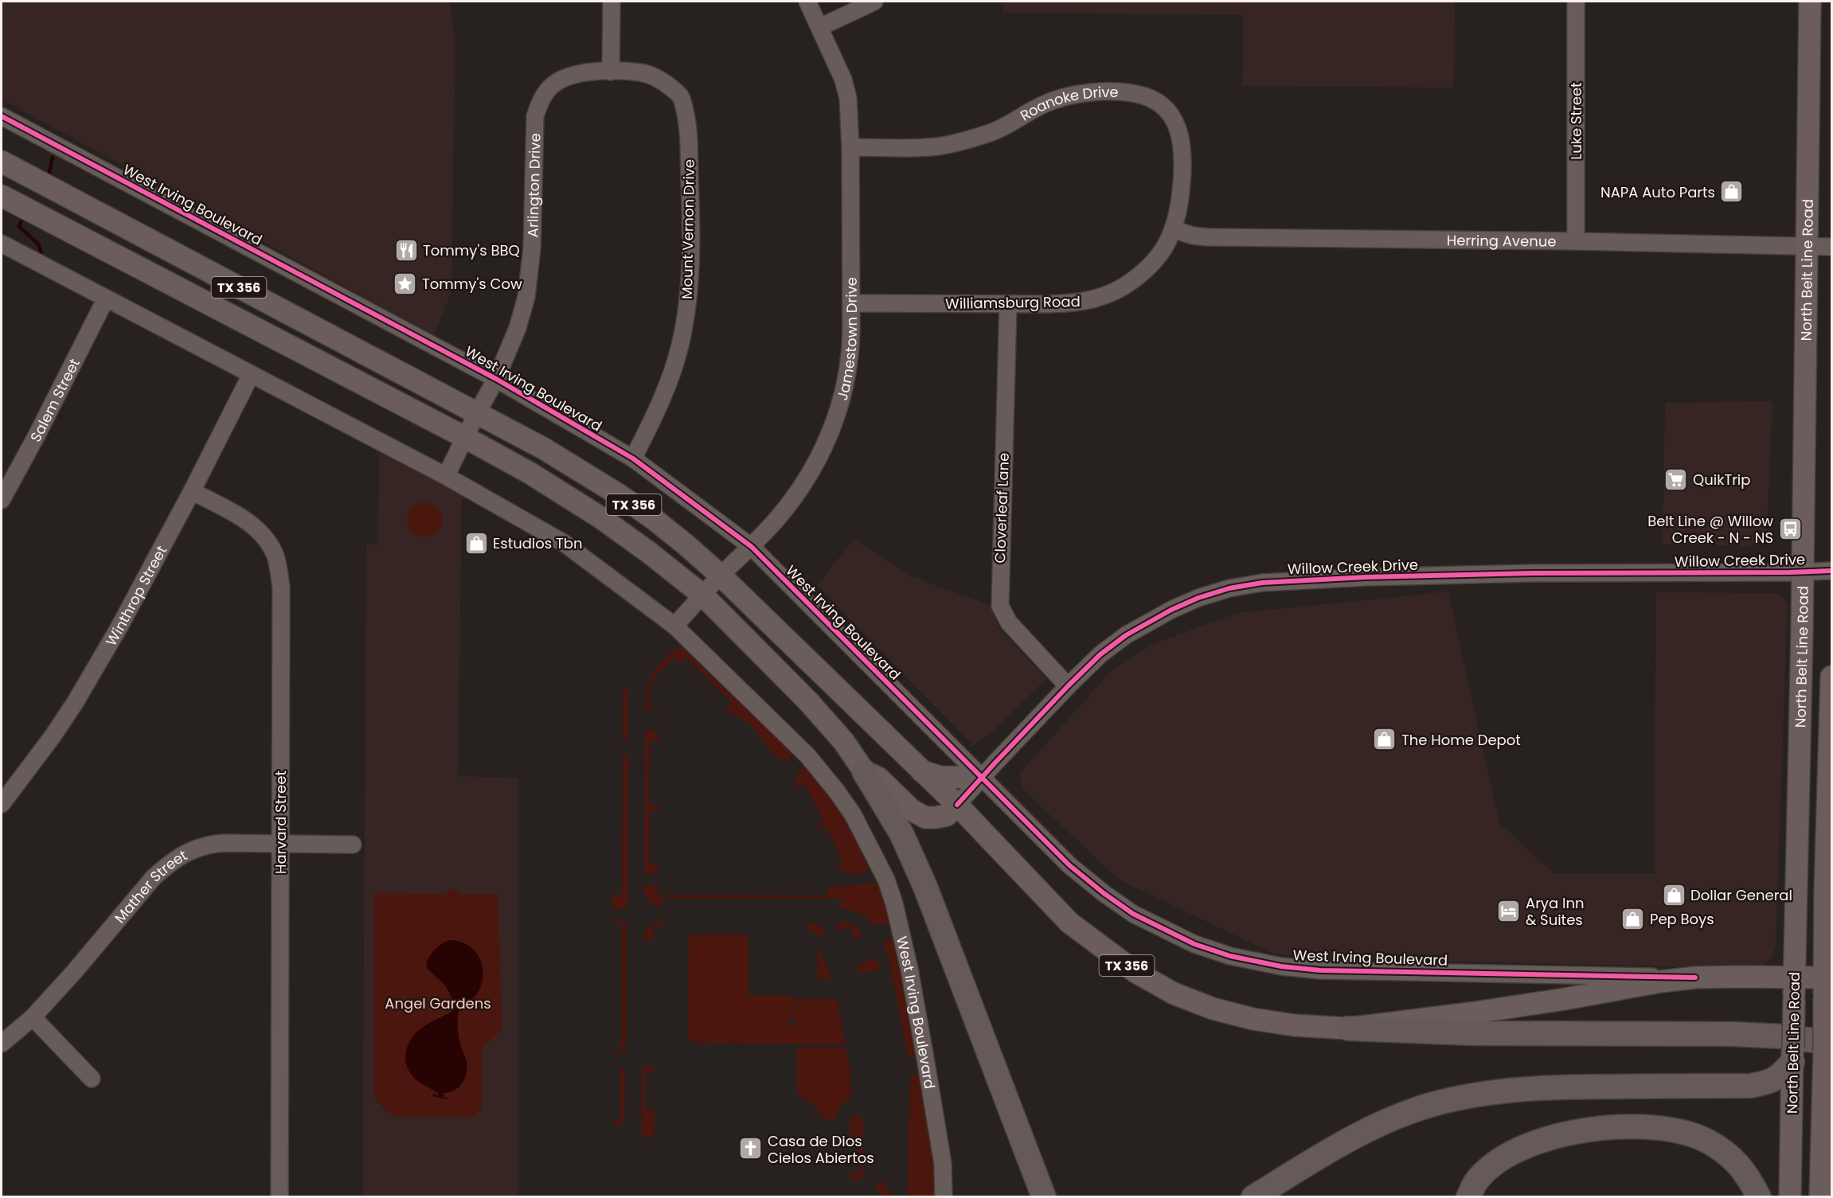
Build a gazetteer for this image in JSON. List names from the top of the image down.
{
  "streets": {
    "main road": ["West Irving Boulevard", "North Belt Line Road", "TX 356"],
    "street": [
      "Roanoke Drive",
      "Luke Street",
      "Arlington Drive",
      "Mount Vernon Drive",
      "Herring Avenue",
      "Williamsburg Road",
      "Jamestown Drive",
      "Salem Street",
      "Cloverleaf Lane",
      "Willow Creek Drive",
      "Winthrop Street",
      "Harvard Street",
      "Mather Street"
    ]
  },
  "crossings": [
    ["Roanoke Drive", "Herring Avenue"],
    ["Roanoke Drive", "Williamsburg Road"],
    ["Roanoke Drive", "Jamestown Drive"],
    ["Luke Street", "Herring Avenue"],
    ["Arlington Drive", "West Irving Boulevard"],
    ["Arlington Drive", "Mount Vernon Drive"],
    ["Arlington Drive", "TX 356"],
    ["West Irving Boulevard", "Mount Vernon Drive"],
    ["West Irving Boulevard", "North Belt Line Road"],
    ["West Irving Boulevard", "Jamestown Drive"],
    ["West Irving Boulevard", "Salem Street"],
    ["West Irving Boulevard", "Willow Creek Drive"],
    ["West Irving Boulevard", "Winthrop Street"],
    ["Herring Avenue", "North Belt Line Road"],
    ["Herring Avenue", "Williamsburg Road"],
    ["North Belt Line Road", "Willow Creek Drive"],
    ["TX 356", "Jamestown Drive"],
    ["TX 356", "Willow Creek Drive"],
    ["Williamsburg Road", "Jamestown Drive"],
    ["Williamsburg Road", "Cloverleaf Lane"],
    ["Cloverleaf Lane", "Willow Creek Drive"],
    ["Winthrop Street", "Harvard Street"],
    ["Harvard Street", "Mather Street"]
  ],
  "parks": ["Angel Gardens"],
  "places": {
    "shop": [
      "NAPA Auto Parts",
      "Estudios Tbn",
      "The Home Depot",
      "Dollar General",
      "Pep Boys"
    ],
    "restaurant": ["Tommy's BBQ"],
    "place": ["Tommy's Cow"],
    "supermarket": ["QuikTrip"],
    "bus stop": ["Belt Line @ Willow Creek - N - NS"],
    "hotel": ["Arya Inn & Suites"],
    "church": ["Casa de Dios Cielos Abiertos"]
  }
}
